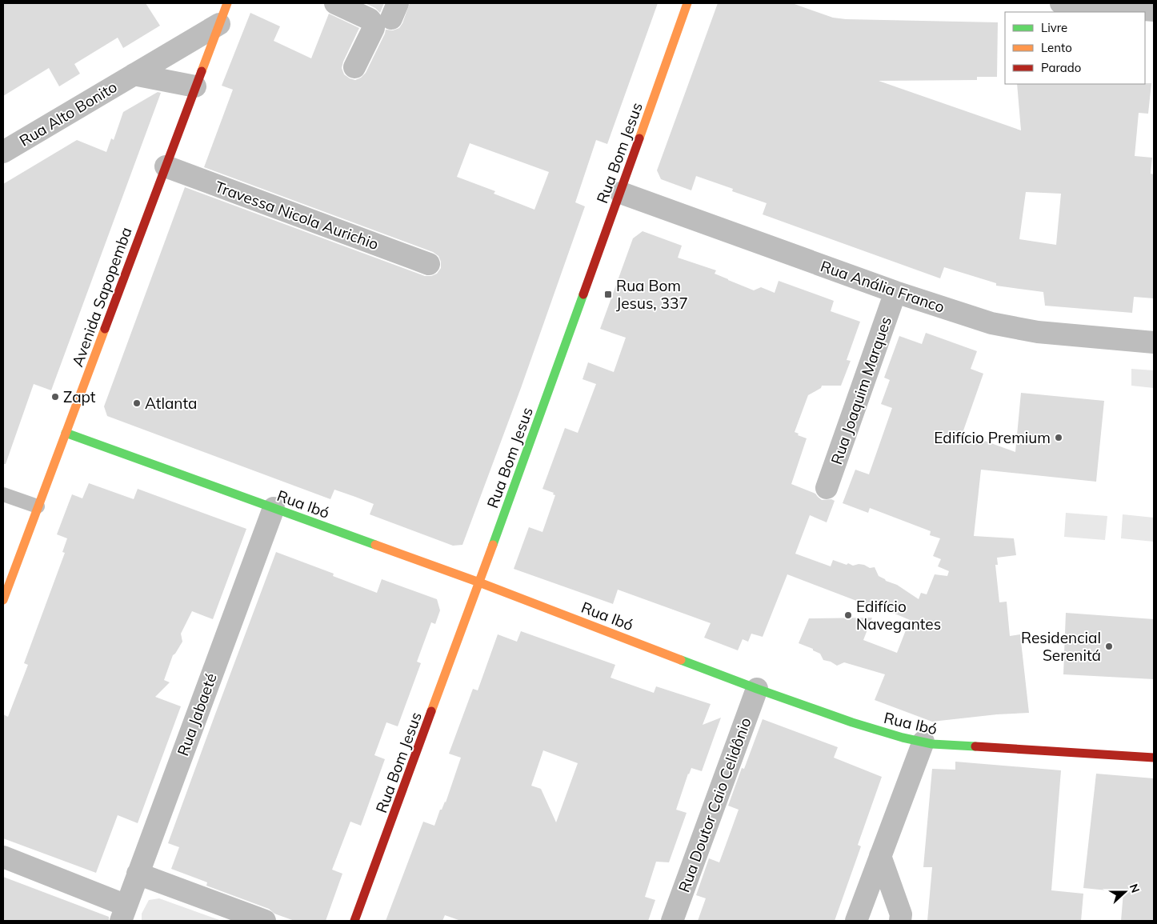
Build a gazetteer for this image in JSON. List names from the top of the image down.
{
  "streets": {
    "street": [
      "Rua Alto Bonito",
      "Rua Bom Jesus",
      "Travessa Nicola Aurichio",
      "Rua Anália Franco",
      "Avenida Sapopemba",
      "Rua Joaquim Marques",
      "Rua Ibó",
      "Rua Jabaeté",
      "Rua Doutor Caio Celidônio"
    ]
  },
  "crossings": [
    ["Rua Alto Bonito", "Avenida Sapopemba"],
    ["Rua Bom Jesus", "Rua Anália Franco"],
    ["Rua Bom Jesus", "Rua Ibó"],
    ["Travessa Nicola Aurichio", "Avenida Sapopemba"],
    ["Rua Anália Franco", "Rua Joaquim Marques"],
    ["Avenida Sapopemba", "Rua Ibó"],
    ["Rua Ibó", "Rua Jabaeté"],
    ["Rua Ibó", "Rua Doutor Caio Celidônio"]
  ],
  "places": {
    "transit": ["Rua Bom Jesus, 337"],
    "other": [
      "Zapt",
      "Atlanta",
      "Edifício Premium",
      "Edifício Navegantes",
      "Residencial Serenitá"
    ]
  },
  "legend": ["Livre", "Lento", "Parado"],
  "north": "right"
}
